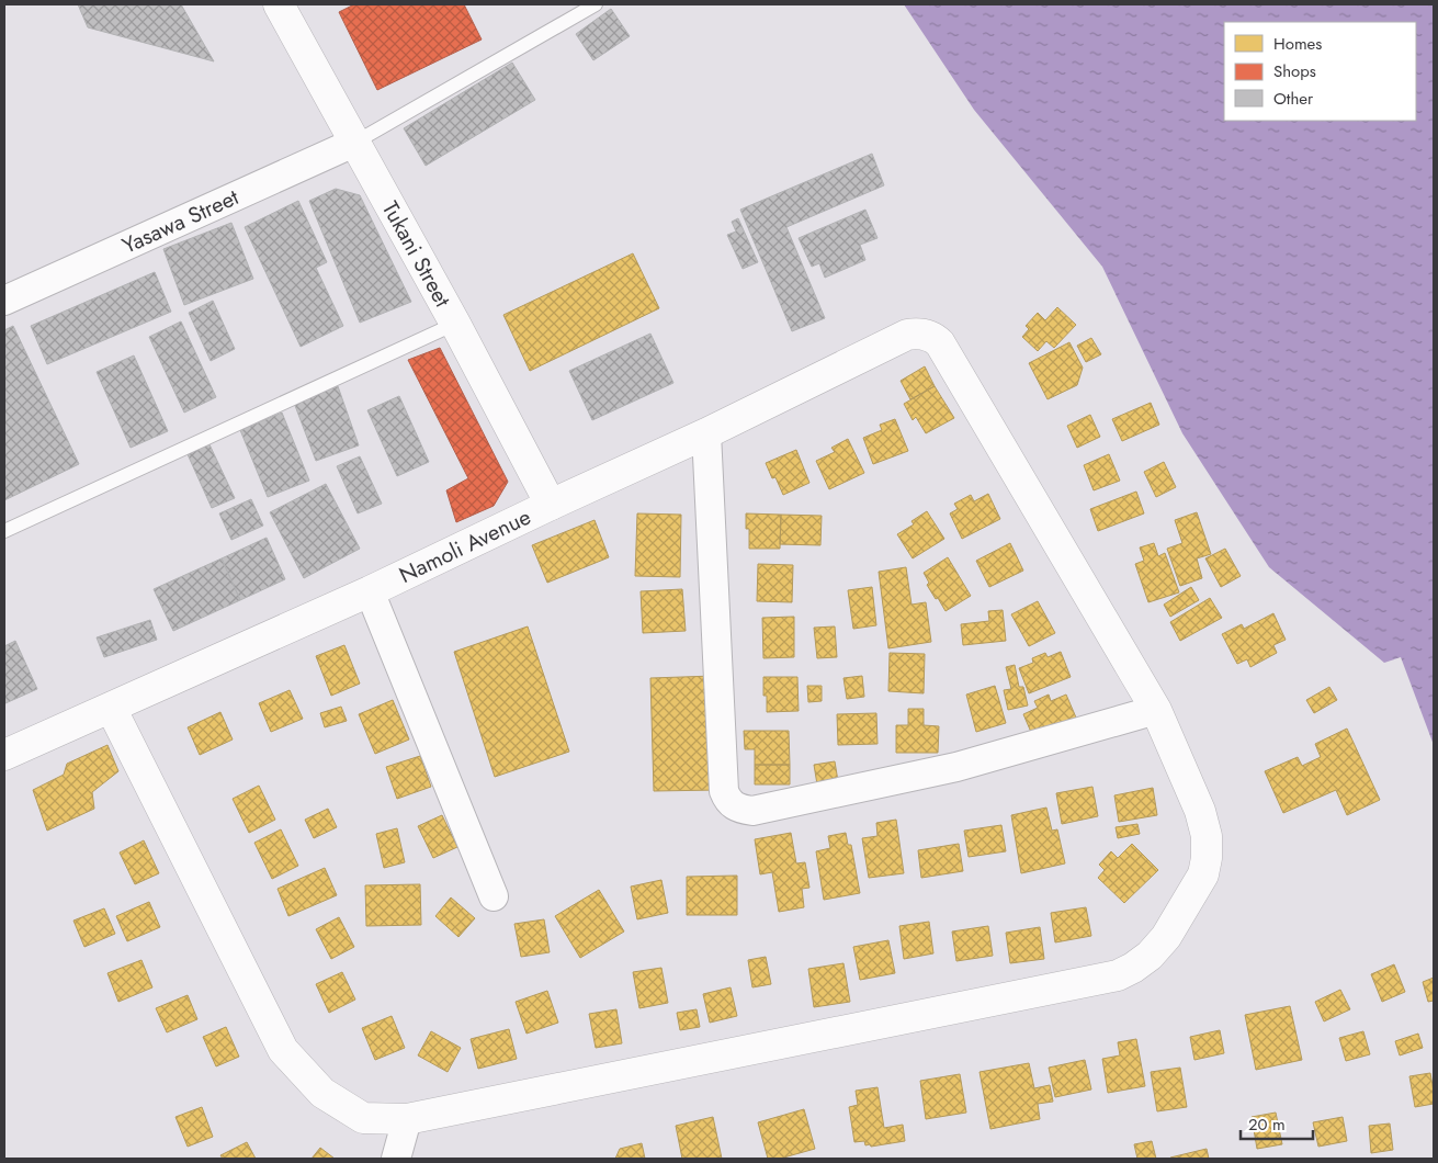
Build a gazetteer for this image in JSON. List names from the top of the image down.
{
  "streets": {
    "street": ["Yasawa Street", "Tukani Street", "Namoli Avenue"]
  },
  "crossings": [
    ["Yasawa Street", "Tukani Street"],
    ["Tukani Street", "Namoli Avenue"]
  ],
  "legend": ["Homes", "Shops", "Other"],
  "scale_bar": "20 m"
}
